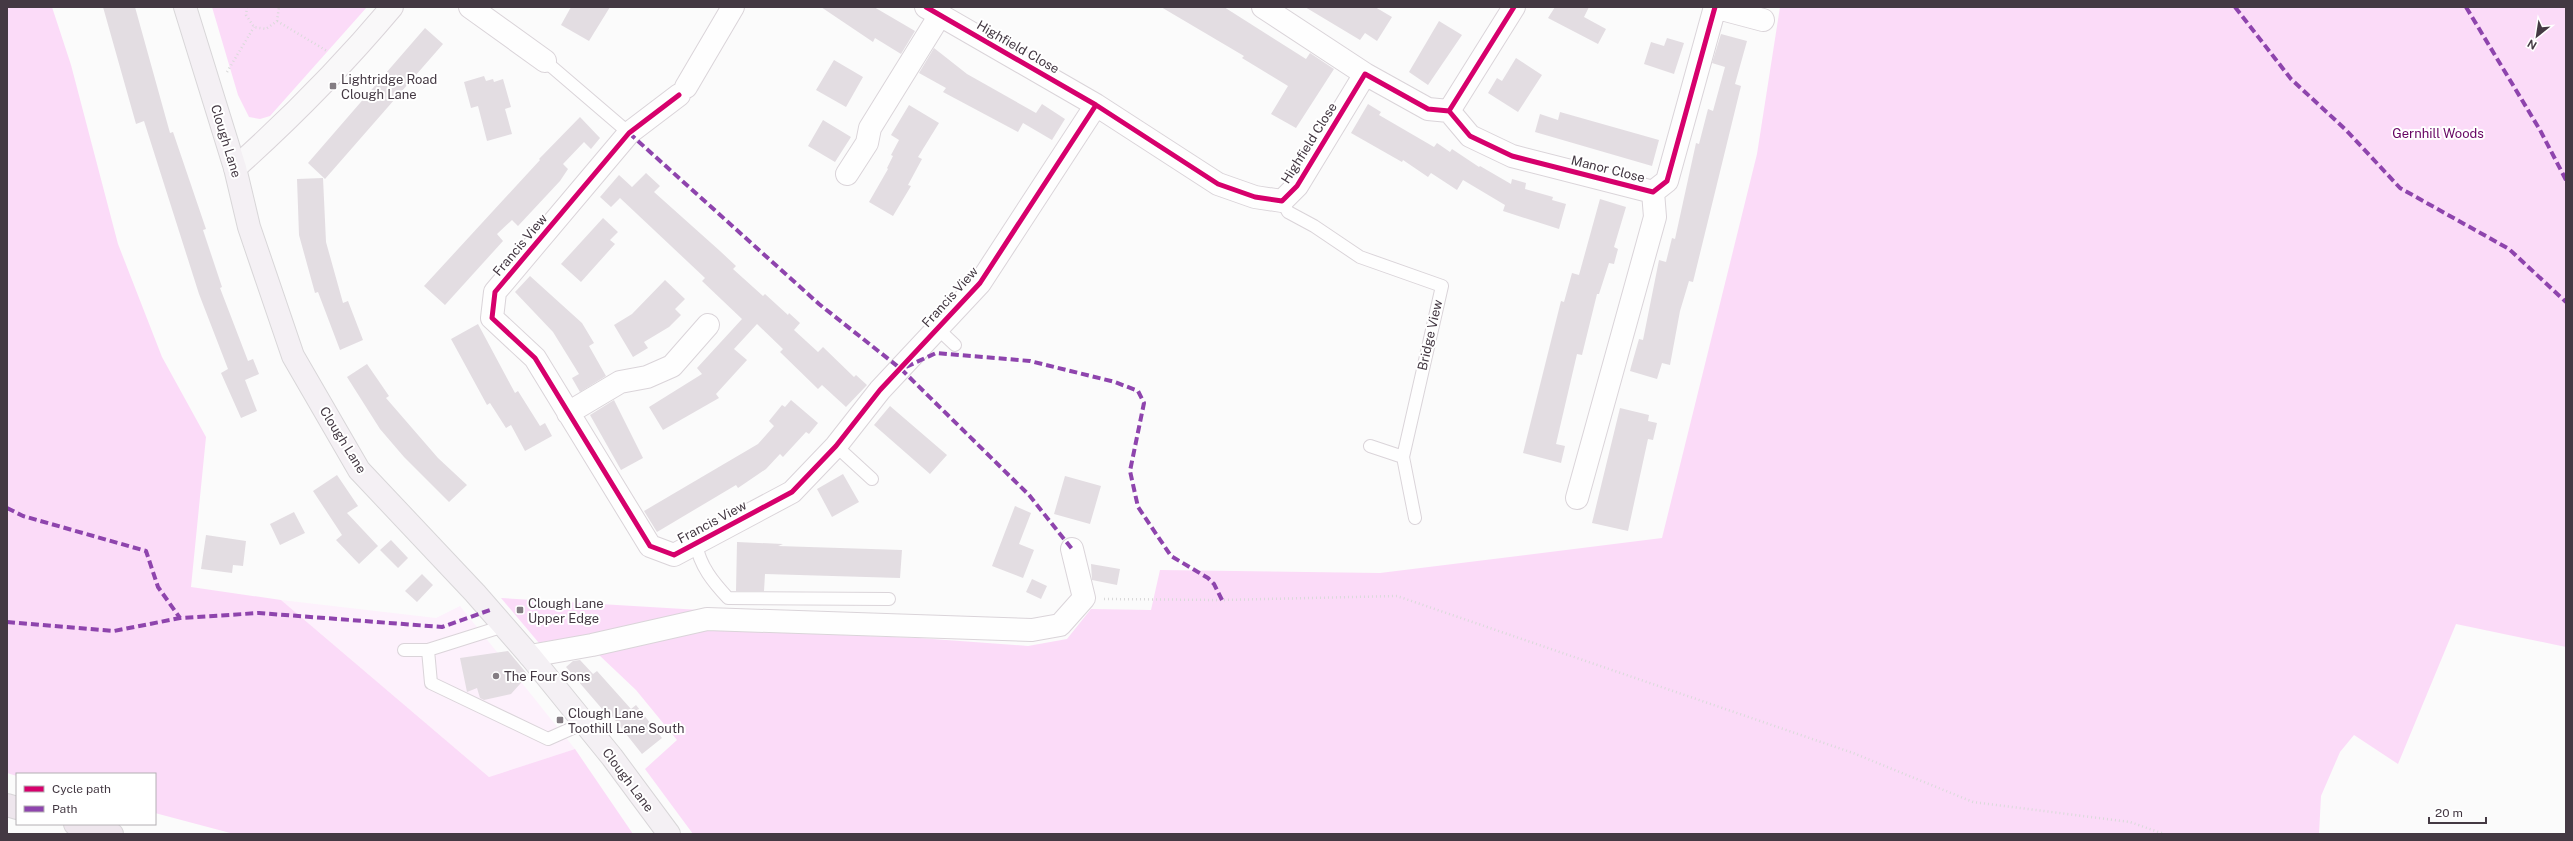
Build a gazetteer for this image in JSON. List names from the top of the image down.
{
  "streets": {
    "main road": ["Clough Lane"],
    "street": ["Highfield Close", "Manor Close", "Francis View"],
    "lane": ["Bridge View"]
  },
  "crossings": [
    ["Highfield Close", "Francis View"],
    ["Highfield Close", "Bridge View"]
  ],
  "parks": ["Gernhill Woods"],
  "places": {
    "transit": ["Lightridge Road Clough Lane", "Clough Lane Upper Edge", "Clough Lane Toothill Lane South"],
    "other": ["The Four Sons"]
  },
  "legend": ["Cycle path", "Path"],
  "scale_bar": "20 m",
  "north": "bottom left"
}
